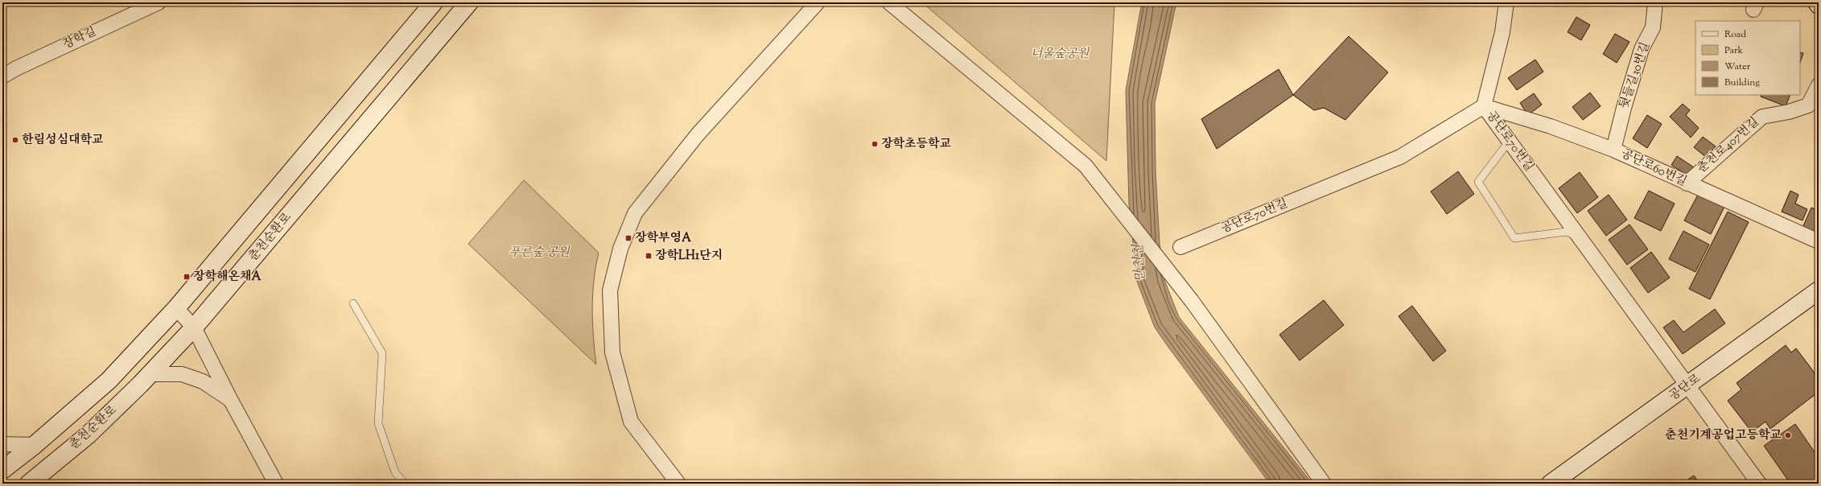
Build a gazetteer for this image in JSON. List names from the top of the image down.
{
  "streets": {
    "street": [
      "장학길",
      "뒷들길30번길",
      "공단로70번길",
      "춘천로407번길",
      "공단로60번길",
      "춘천순환로",
      "공단로"
    ]
  },
  "crossings": [
    ["뒷들길30번길", "공단로60번길"],
    ["공단로70번길", "공단로60번길"],
    ["공단로70번길", "공단로"],
    ["춘천로407번길", "공단로60번길"]
  ],
  "water": ["만천천"],
  "parks": ["너울숲공원", "푸른숲 공원"],
  "places": {
    "other": ["한림성심대학교", "장학초등학교", "춘천기계공업고등학교"],
    "transit": ["장학부영A", "장학LH1단지", "장학해온채A"]
  },
  "legend": [
    "Road",
    "Park",
    "Water",
    "Building"
  ]
}
